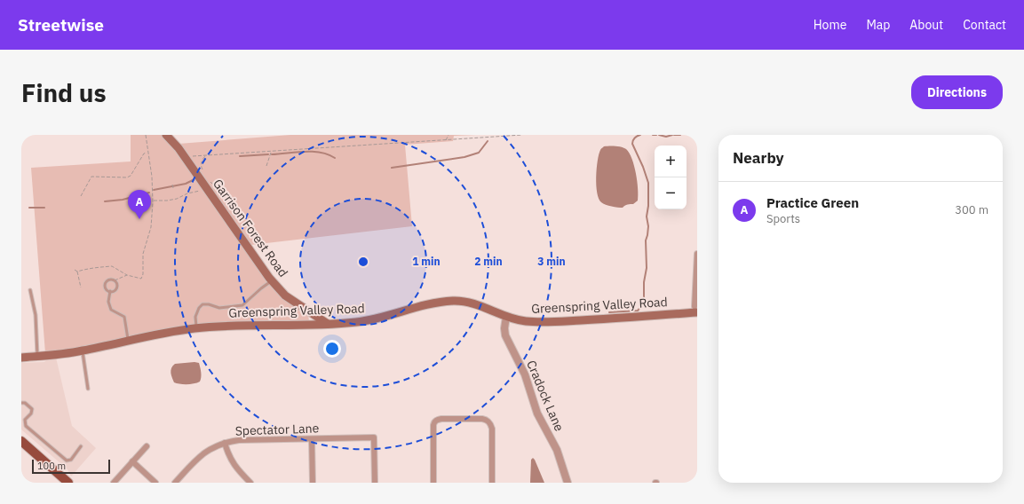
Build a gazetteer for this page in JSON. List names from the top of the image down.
{
  "streets": {
    "main road": ["Garrison Forest Road", "Greenspring Valley Road"],
    "street": ["Cradock Lane", "Spectator Lane"]
  },
  "crossings": [
    ["Garrison Forest Road", "Greenspring Valley Road"],
    ["Greenspring Valley Road", "Cradock Lane"]
  ],
  "scale_bar": "100 m",
  "page": {
    "header": "Streetwise",
    "nav": [
      "Home",
      "Map",
      "About",
      "Contact"
    ],
    "buttons": "Directions",
    "title": "Find us",
    "heading": "Nearby",
    "map_buttons": ["+", "−"],
    "list": [
      {
        "mark": "A",
        "name": "Practice Green",
        "note": "Sports",
        "value": "300 m"
      }
    ],
    "pins": "A",
    "scale": "100 m"
  },
  "rings": ["1 min", "2 min", "3 min"]
}
